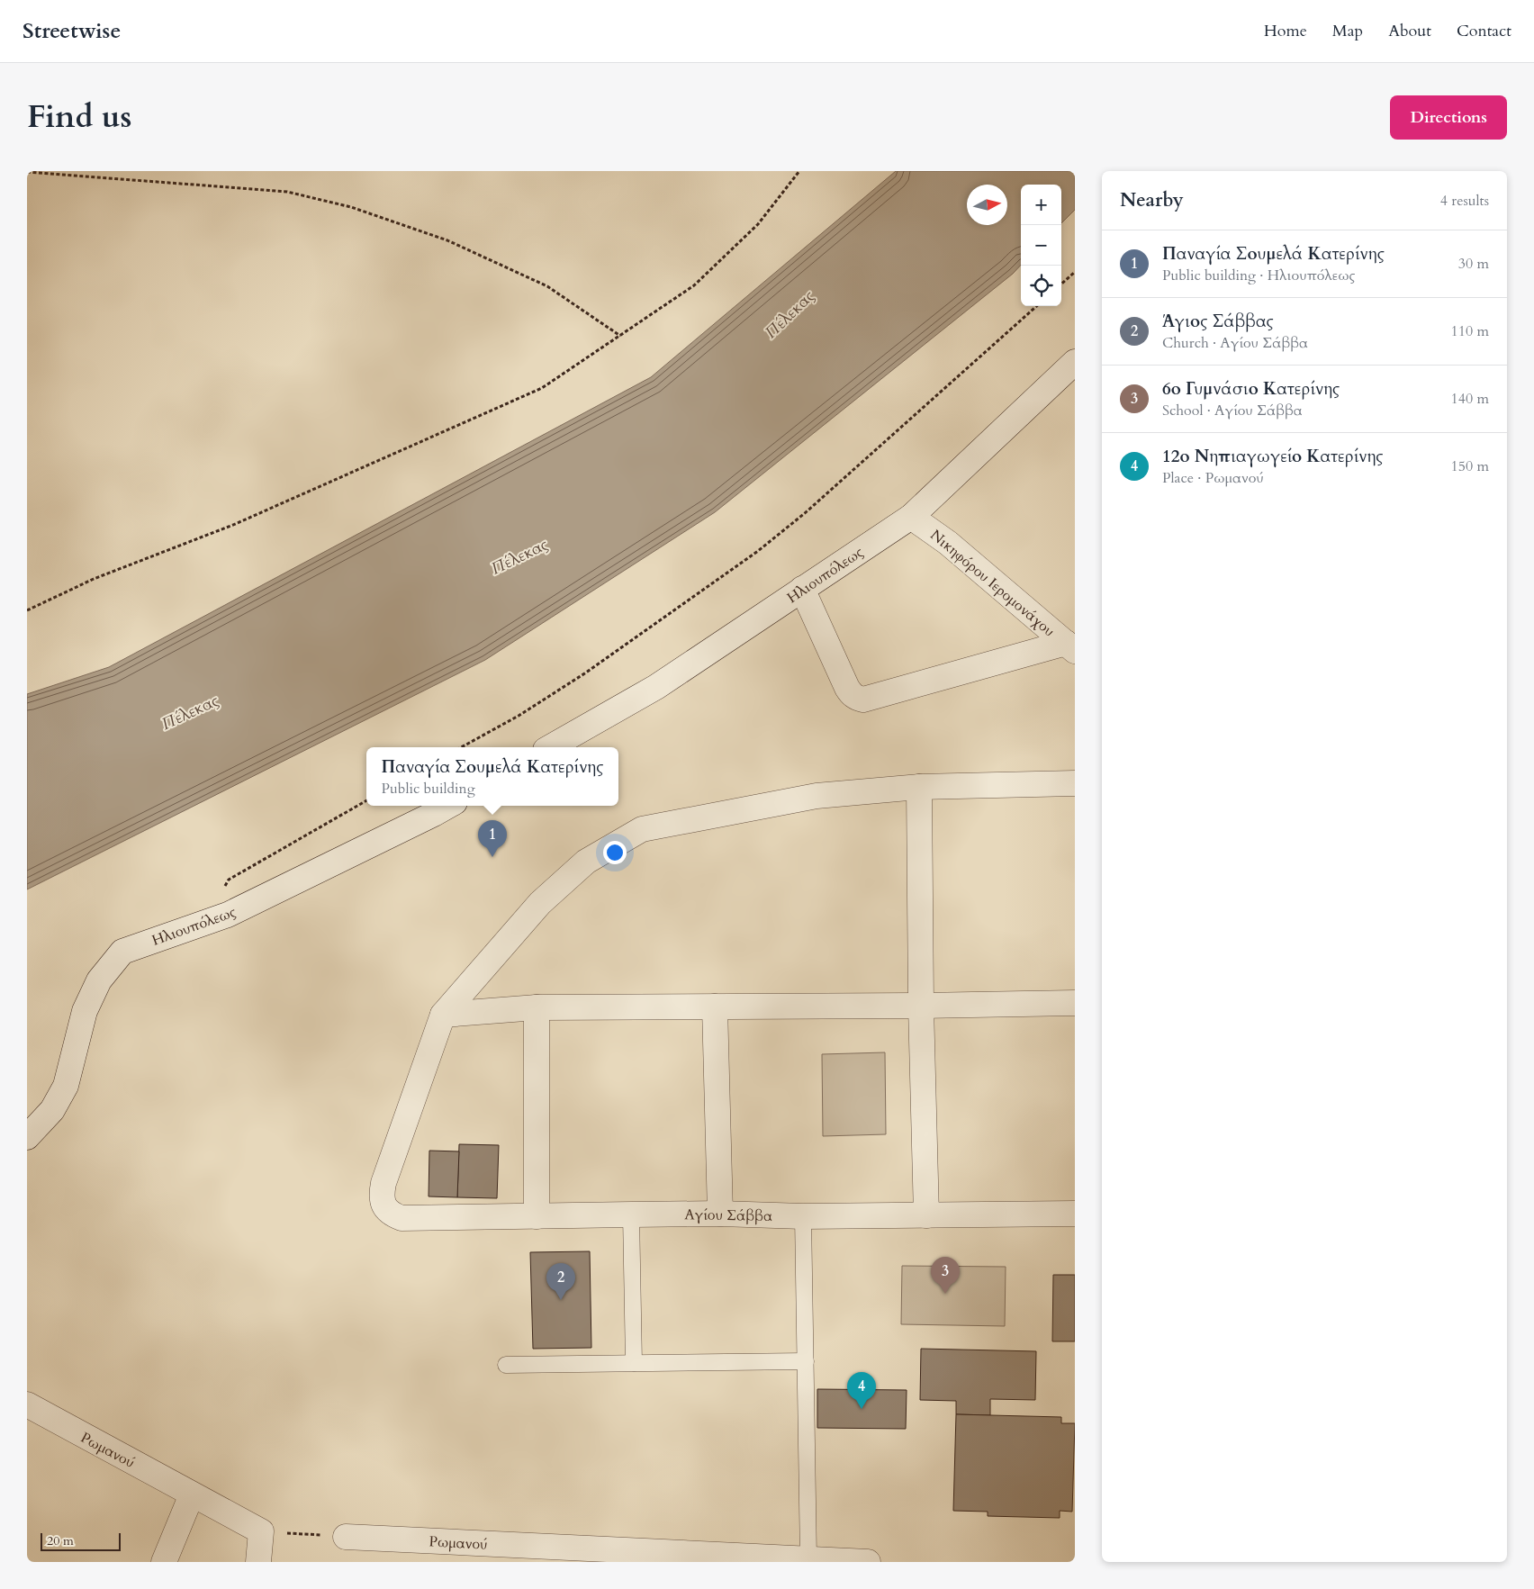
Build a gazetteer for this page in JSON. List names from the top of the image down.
{
  "streets": {
    "street": [
      "Ηλιουπόλεως",
      "Νικηφόρου Ιερομονάχου",
      "Αγίου Σάββα",
      "Ρωμανού"
    ]
  },
  "crossings": [
    ["Ηλιουπόλεως", "Νικηφόρου Ιερομονάχου"]
  ],
  "water": ["Πέλεκας"],
  "scale_bar": "20 m",
  "north": "right",
  "page": {
    "header": "Streetwise",
    "nav": [
      "Home",
      "Map",
      "About",
      "Contact"
    ],
    "title": "Find us",
    "buttons": "Directions",
    "heading": ["Nearby", "4 results"],
    "map_buttons": ["+", "−"],
    "list": [
      {
        "mark": "1",
        "name": "Παναγία Σουμελά Κατερίνης",
        "note": "Public building · Ηλιουπόλεως",
        "value": "30 m"
      },
      {
        "mark": "2",
        "name": "Άγιος Σάββας",
        "note": "Church · Αγίου Σάββα",
        "value": "110 m"
      },
      {
        "mark": "3",
        "name": "6ο Γυμνάσιο Κατερίνης",
        "note": "School · Αγίου Σάββα",
        "value": "140 m"
      },
      {
        "mark": "4",
        "name": "12ο Νηπιαγωγείο Κατερίνης",
        "note": "Place · Ρωμανού",
        "value": "150 m"
      }
    ],
    "popup": ["Παναγία Σουμελά Κατερίνης", "Public building"],
    "pins": [
      "1",
      "3",
      "2",
      "4"
    ],
    "scale": "20 m"
  }
}
